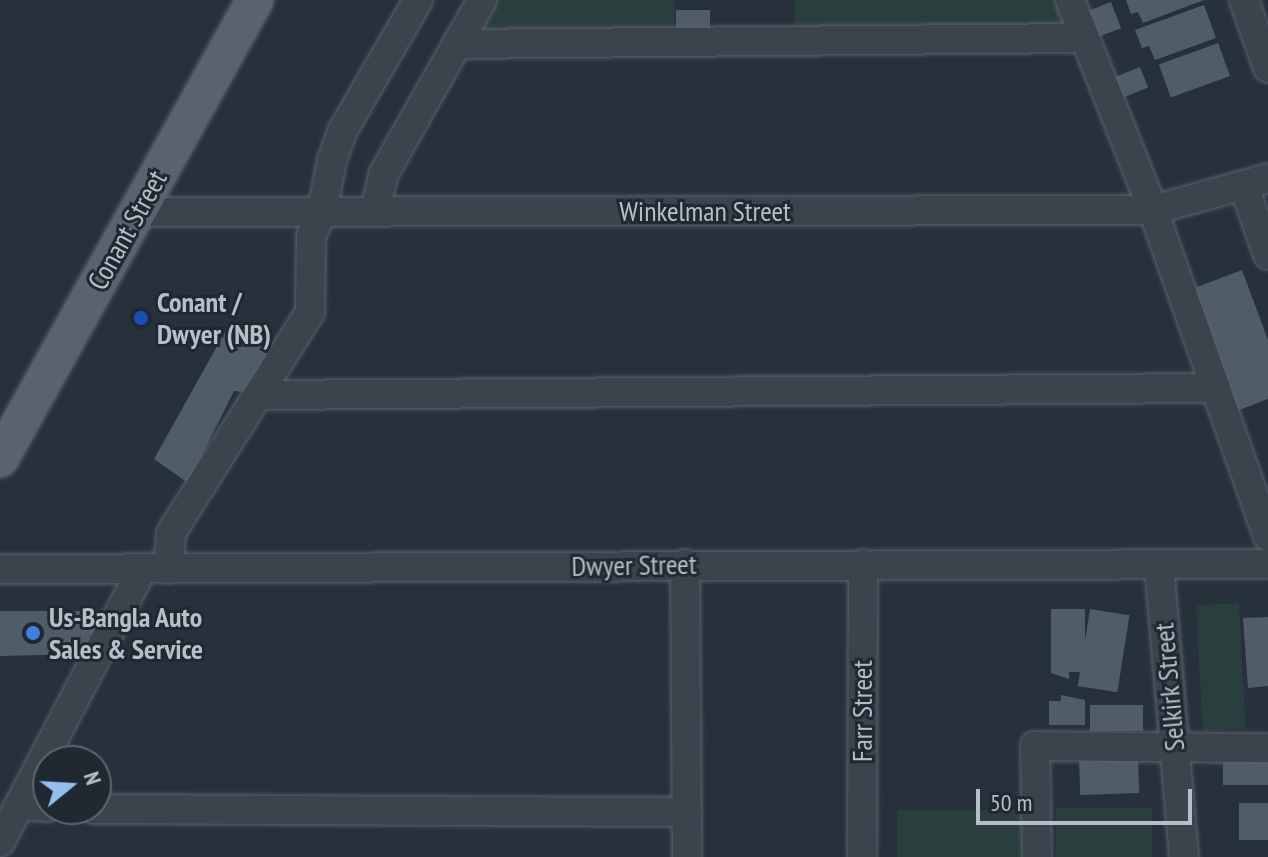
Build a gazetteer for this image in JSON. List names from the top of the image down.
{
  "streets": {
    "main road": ["Conant Street"],
    "street": [
      "Winkelman Street",
      "Dwyer Street",
      "Selkirk Street",
      "Farr Street"
    ]
  },
  "crossings": [
    ["Winkelman Street", "Conant Street"],
    ["Dwyer Street", "Selkirk Street"],
    ["Dwyer Street", "Farr Street"]
  ],
  "places": ["Conant / Dwyer (NB)", "Us-Bangla Auto Sales & Service"],
  "scale_bar": "50 m",
  "north": "right"
}
